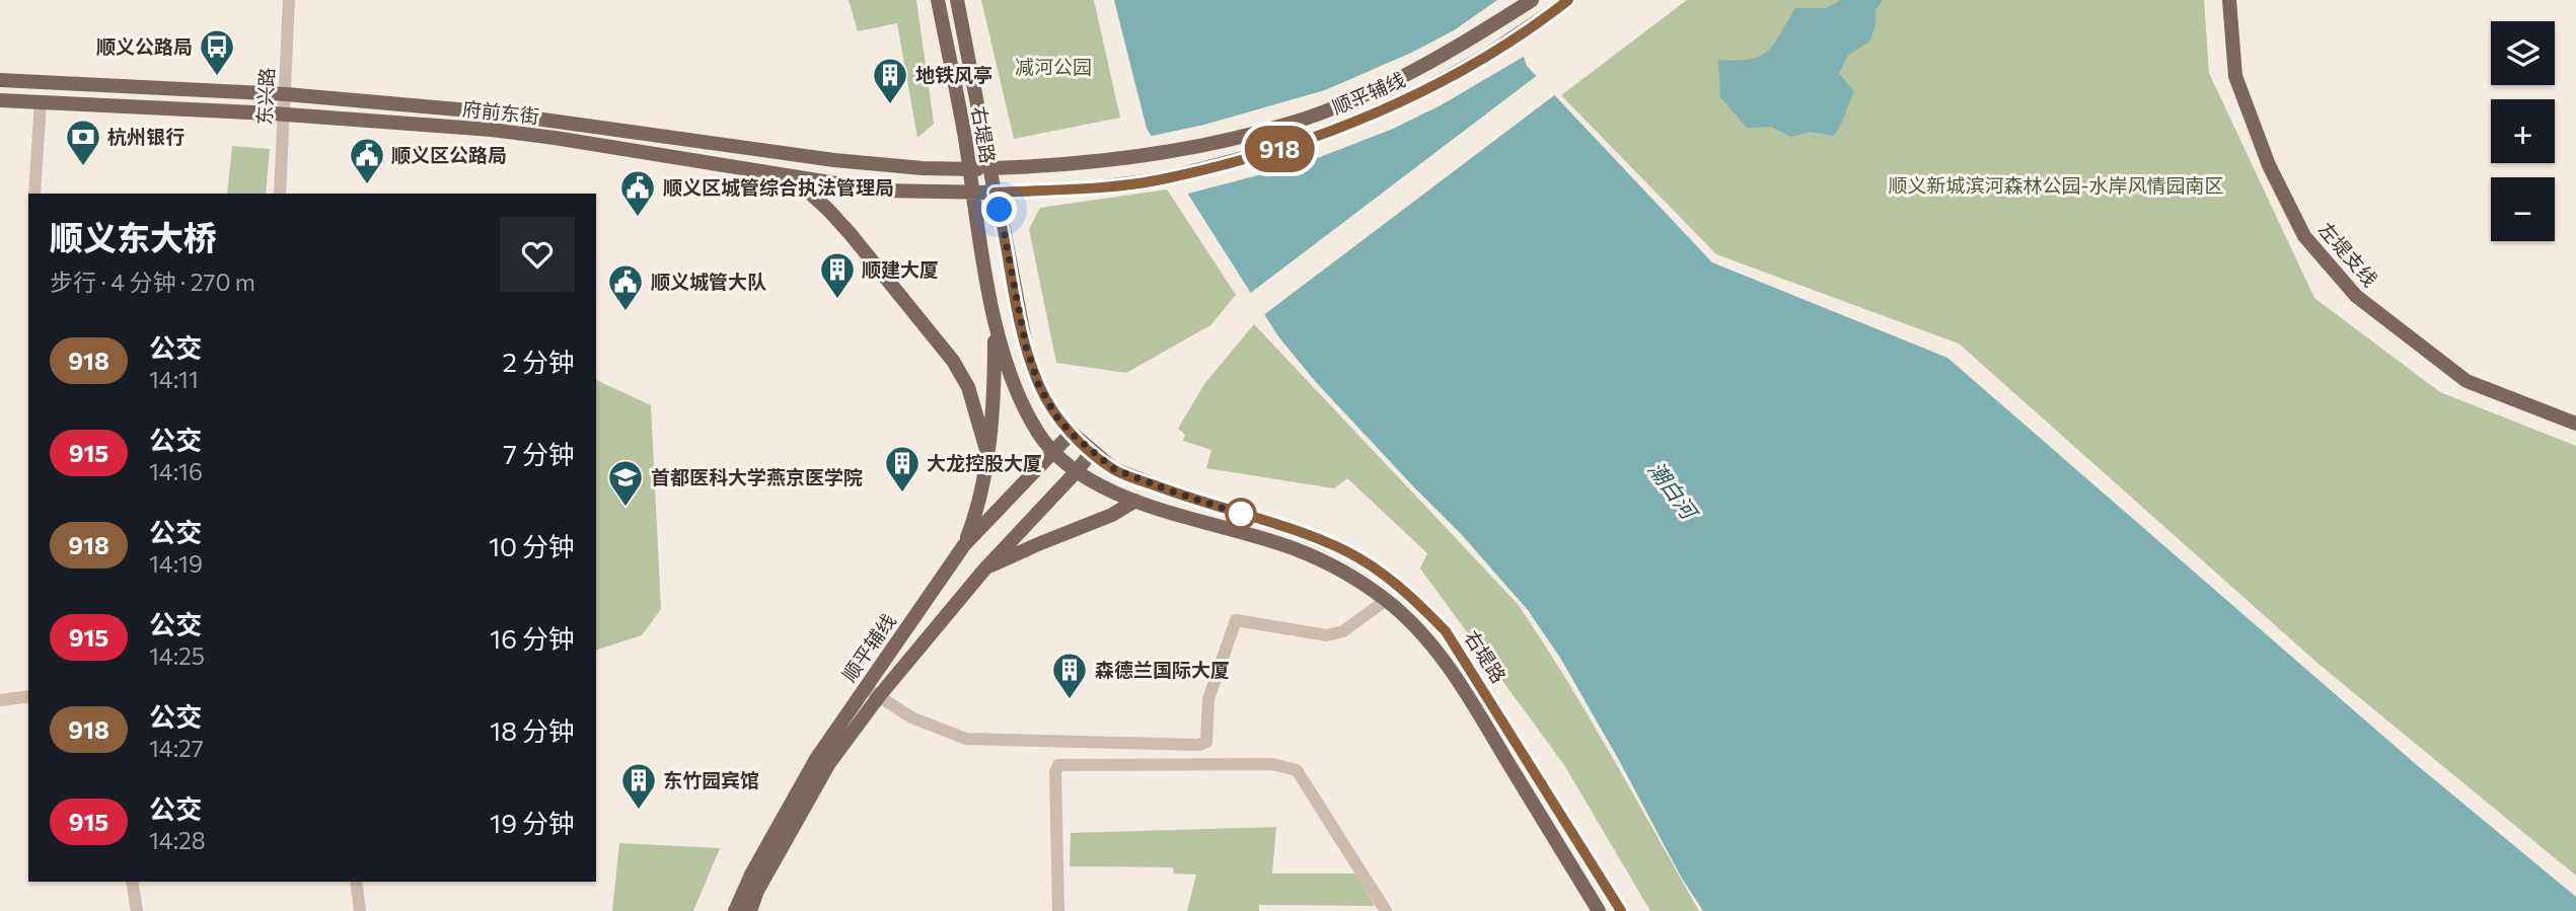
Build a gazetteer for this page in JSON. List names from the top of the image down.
{
  "streets": {
    "main road": [
      "顺平辅线",
      "府前东街",
      "右堤路",
      "左堤支线"
    ],
    "street": ["东兴路"]
  },
  "crossings": [
    ["顺平辅线", "府前东街"],
    ["顺平辅线", "右堤路"],
    ["东兴路", "府前东街"],
    ["府前东街", "右堤路"]
  ],
  "water": ["潮白河"],
  "parks": ["减河公园", "顺义新城滨河森林公园-水岸风情园南区"],
  "places": {
    "bus stop": ["顺义公路局"],
    "building": [
      "地铁风亭",
      "顺建大厦",
      "大龙控股大厦",
      "森德兰国际大厦",
      "东竹园宾馆"
    ],
    "bank": ["杭州银行"],
    "public building": ["顺义区公路局", "顺义区城管综合执法管理局", "顺义城管大队"],
    "school or university": ["首都医科大学燕京医学院"]
  },
  "lines": ["bus line 918"],
  "page": {
    "on_map": "918",
    "map_buttons": ["+", "−"],
    "heading": ["顺义东大桥", "步行 · 4 分钟 · 270 m"],
    "list": [
      {
        "mark": "918",
        "name": "公交",
        "note": "14:11",
        "value": "2 分钟"
      },
      {
        "mark": "915",
        "name": "公交",
        "note": "14:16",
        "value": "7 分钟"
      },
      {
        "mark": "918",
        "name": "公交",
        "note": "14:19",
        "value": "10 分钟"
      },
      {
        "mark": "915",
        "name": "公交",
        "note": "14:25",
        "value": "16 分钟"
      },
      {
        "mark": "918",
        "name": "公交",
        "note": "14:27",
        "value": "18 分钟"
      },
      {
        "mark": "915",
        "name": "公交",
        "note": "14:28",
        "value": "19 分钟"
      }
    ]
  }
}
